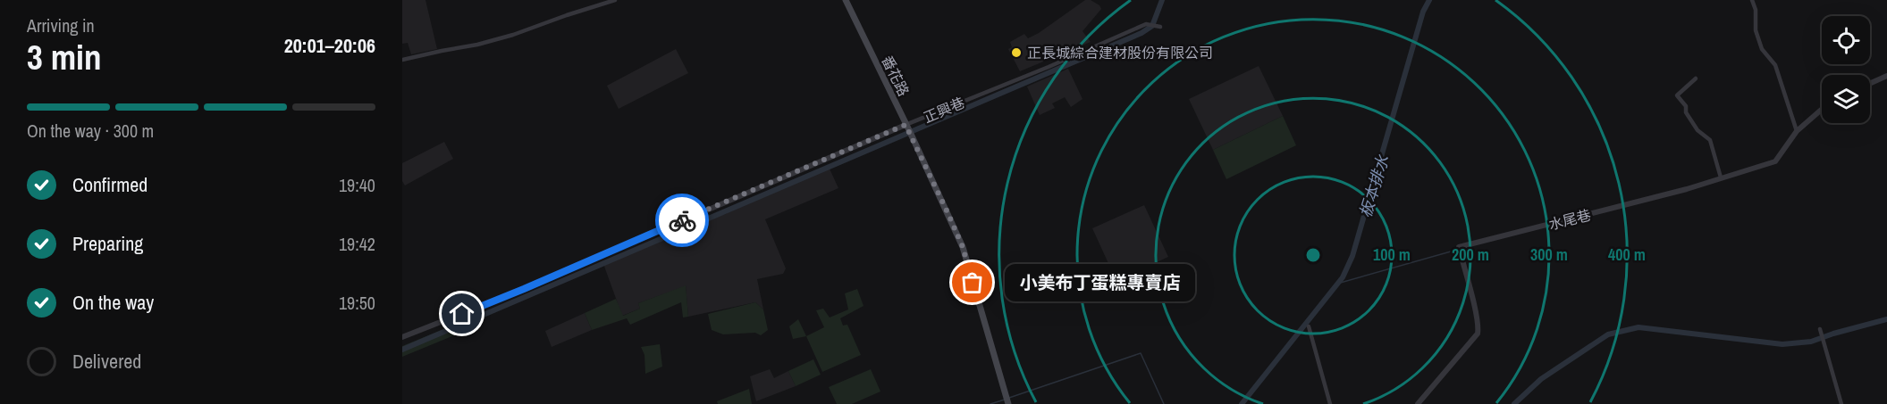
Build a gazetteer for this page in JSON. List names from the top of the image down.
{
  "streets": {
    "main road": ["番花路"],
    "street": ["正興巷", "水尾巷"]
  },
  "crossings": [
    ["番花路", "正興巷"]
  ],
  "water": ["板本排水"],
  "places": ["正長城綜合建材股份有限公司", "小美布丁蛋糕專賣店"],
  "page": {
    "heading": ["3 min", "Arriving in", "20:01–20:06"],
    "bar": "On the way · 300 m",
    "list": [
      ["Confirmed", "19:40"],
      ["Preparing", "19:42"],
      ["On the way", "19:50"],
      "Delivered"
    ],
    "bubble": "小美布丁蛋糕專賣店"
  },
  "rings": [
    "100 m",
    "200 m",
    "300 m",
    "400 m"
  ]
}
